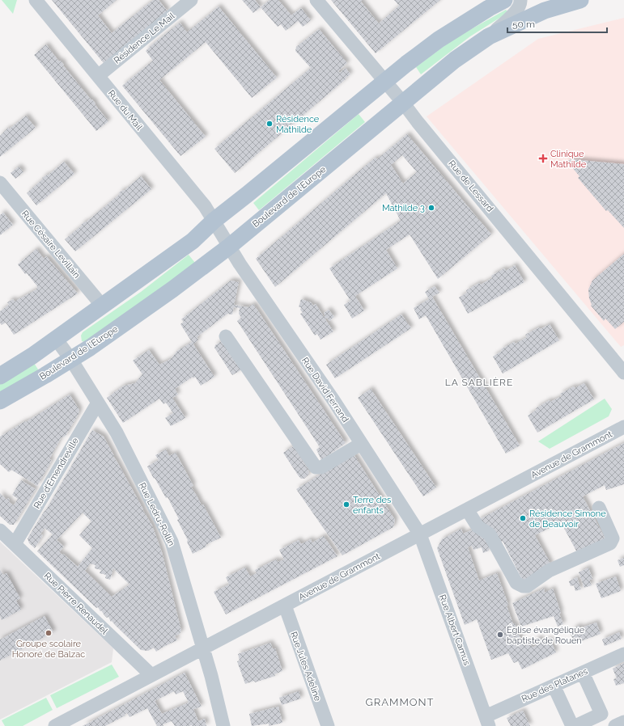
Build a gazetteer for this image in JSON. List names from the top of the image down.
{
  "streets": {
    "main road": ["Boulevard de l'Europe"],
    "street": [
      "Résidence Le Mail",
      "Rue du Mail",
      "Rue de Lessard",
      "Rue Césaire Levillain",
      "Rue David Ferrand",
      "Avenue de Grammont",
      "Rue d'Emendreville",
      "Rue Ledru-Rollin",
      "Rue Pierre Renaudel",
      "Rue Albert Camus",
      "Rue Jules Adeline",
      "Rue des Platanes"
    ]
  },
  "crossings": [
    ["Résidence Le Mail", "Rue du Mail"],
    ["Rue du Mail", "Boulevard de l'Europe"],
    ["Rue du Mail", "Rue David Ferrand"],
    ["Rue de Lessard", "Boulevard de l'Europe"],
    ["Boulevard de l'Europe", "Rue David Ferrand"],
    ["Boulevard de l'Europe", "Rue Ledru-Rollin"],
    ["Rue David Ferrand", "Avenue de Grammont"],
    ["Rue David Ferrand", "Rue Albert Camus"],
    ["Avenue de Grammont", "Rue Ledru-Rollin"],
    ["Avenue de Grammont", "Rue Pierre Renaudel"],
    ["Avenue de Grammont", "Rue Albert Camus"],
    ["Avenue de Grammont", "Rue Jules Adeline"],
    ["Rue d'Emendreville", "Rue Ledru-Rollin"],
    ["Rue d'Emendreville", "Rue Pierre Renaudel"],
    ["Rue Albert Camus", "Rue des Platanes"]
  ],
  "districts": ["LA SABLIÈRE", "GRAMMONT"],
  "places": {
    "other": [
      "Résidence Mathilde",
      "Mathilde 3",
      "Terre des enfants",
      "Résidence Simone de Beauvoir",
      "Groupe scolaire Honoré de Balzac",
      "Église évangélique baptiste de Rouen"
    ],
    "health": ["Clinique Mathilde"]
  },
  "scale_bar": "50 m"
}
